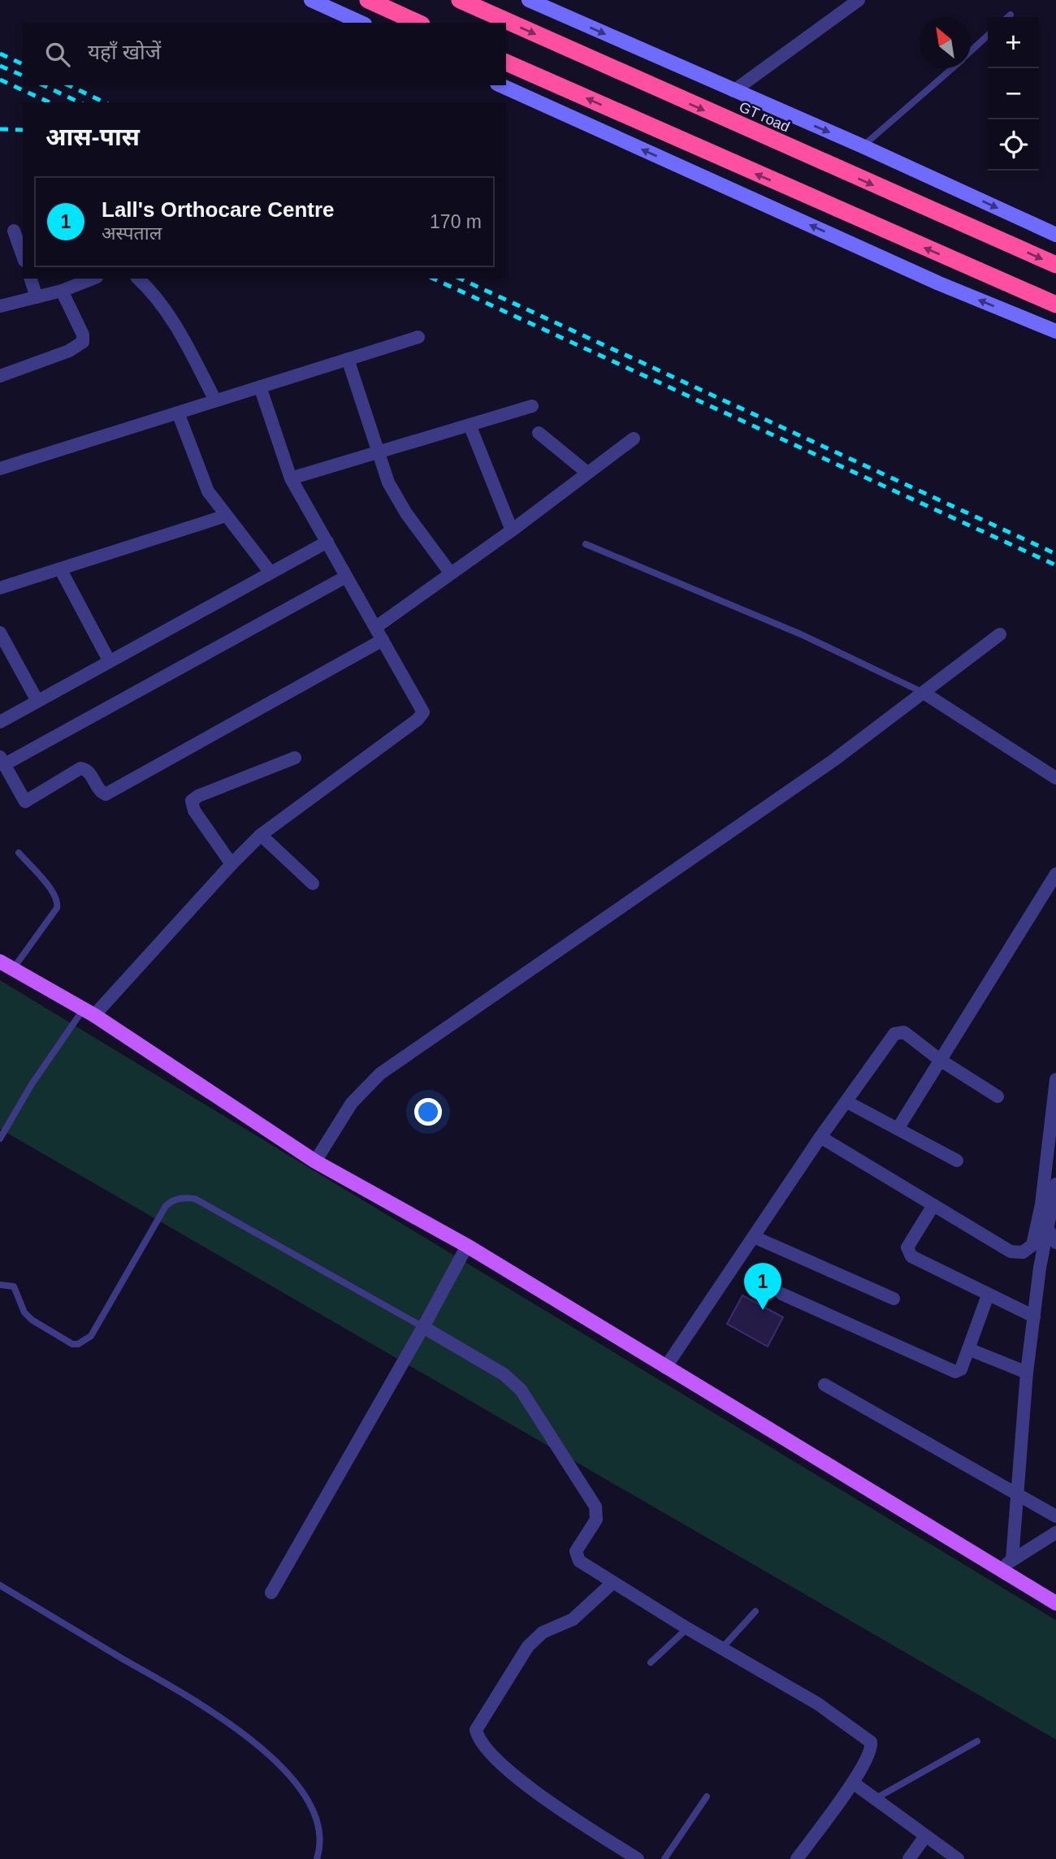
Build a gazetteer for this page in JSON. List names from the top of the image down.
{
  "streets": {
    "highway": ["GT road"]
  },
  "north": "top left",
  "page": {
    "map_buttons": ["+", "−"],
    "search": "यहाँ खोजें",
    "heading": "आस-पास",
    "list": [
      {
        "mark": "1",
        "name": "Lall's Orthocare Centre",
        "note": "अस्पताल",
        "value": "170 m"
      }
    ],
    "pins": "1"
  }
}
